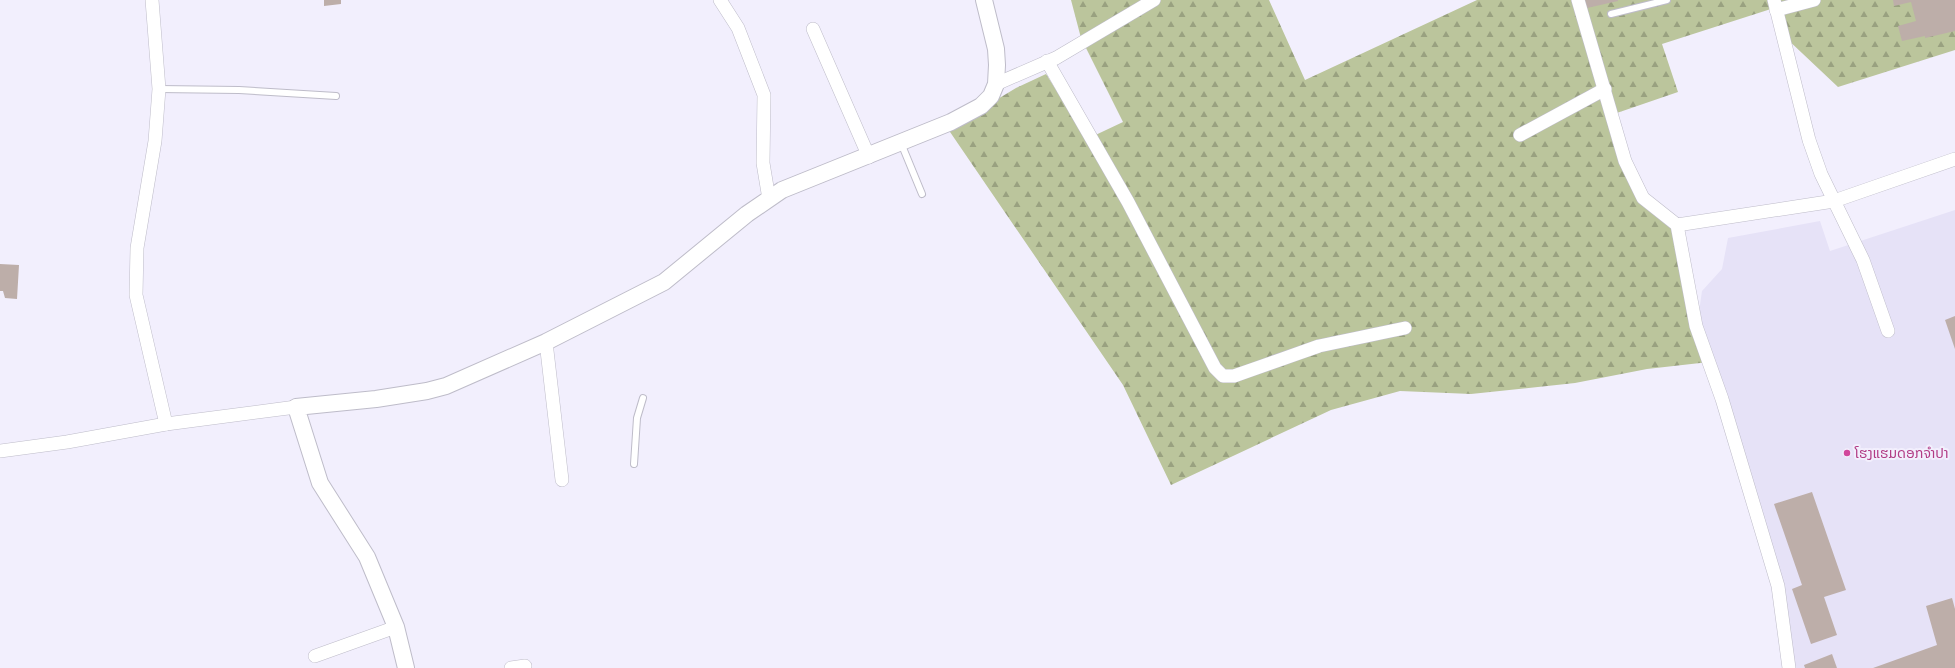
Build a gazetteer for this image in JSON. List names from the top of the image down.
{
  "places": ["ໂຮງແຮມດອກຈຳປາ"]
}
